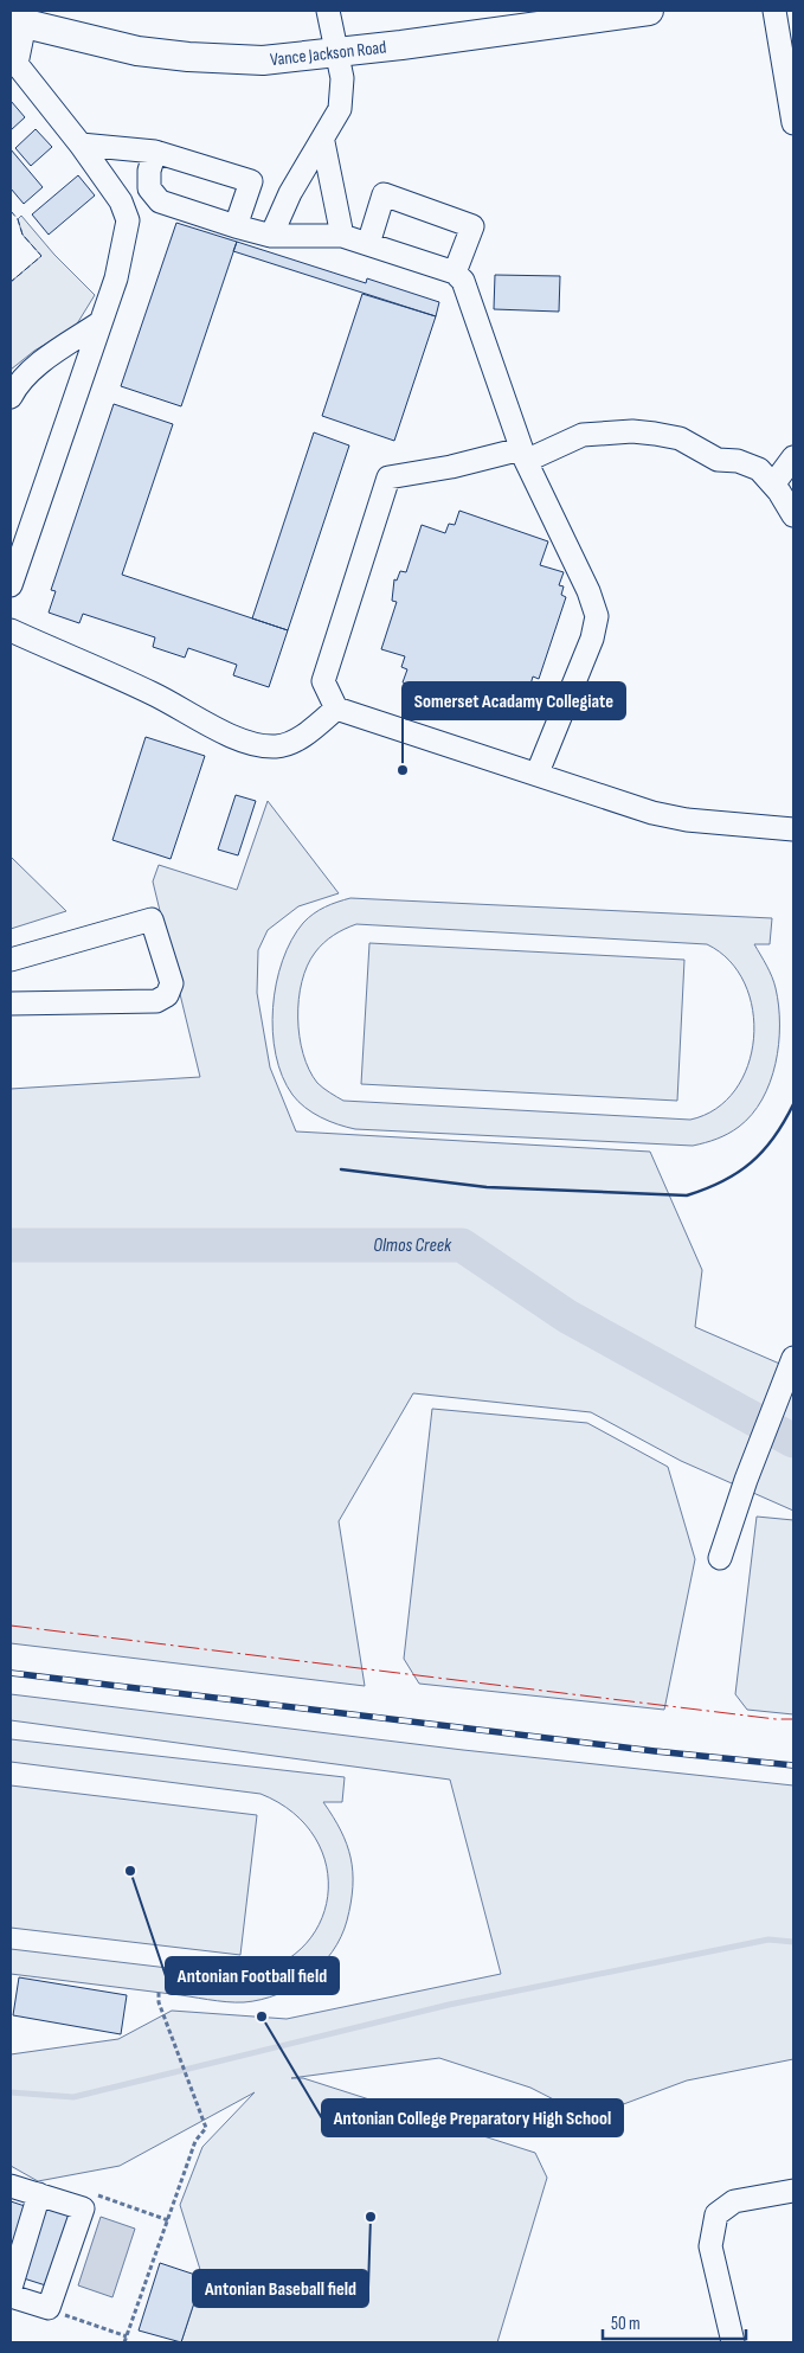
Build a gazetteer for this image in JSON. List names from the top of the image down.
{
  "streets": {
    "main road": ["Vance Jackson Road"]
  },
  "water": ["Olmos Creek"],
  "places": [
    "Somerset Acadamy Collegiate",
    "Antonian Football field",
    "Antonian College Preparatory High School",
    "Antonian Baseball field"
  ],
  "scale_bar": "50 m"
}
